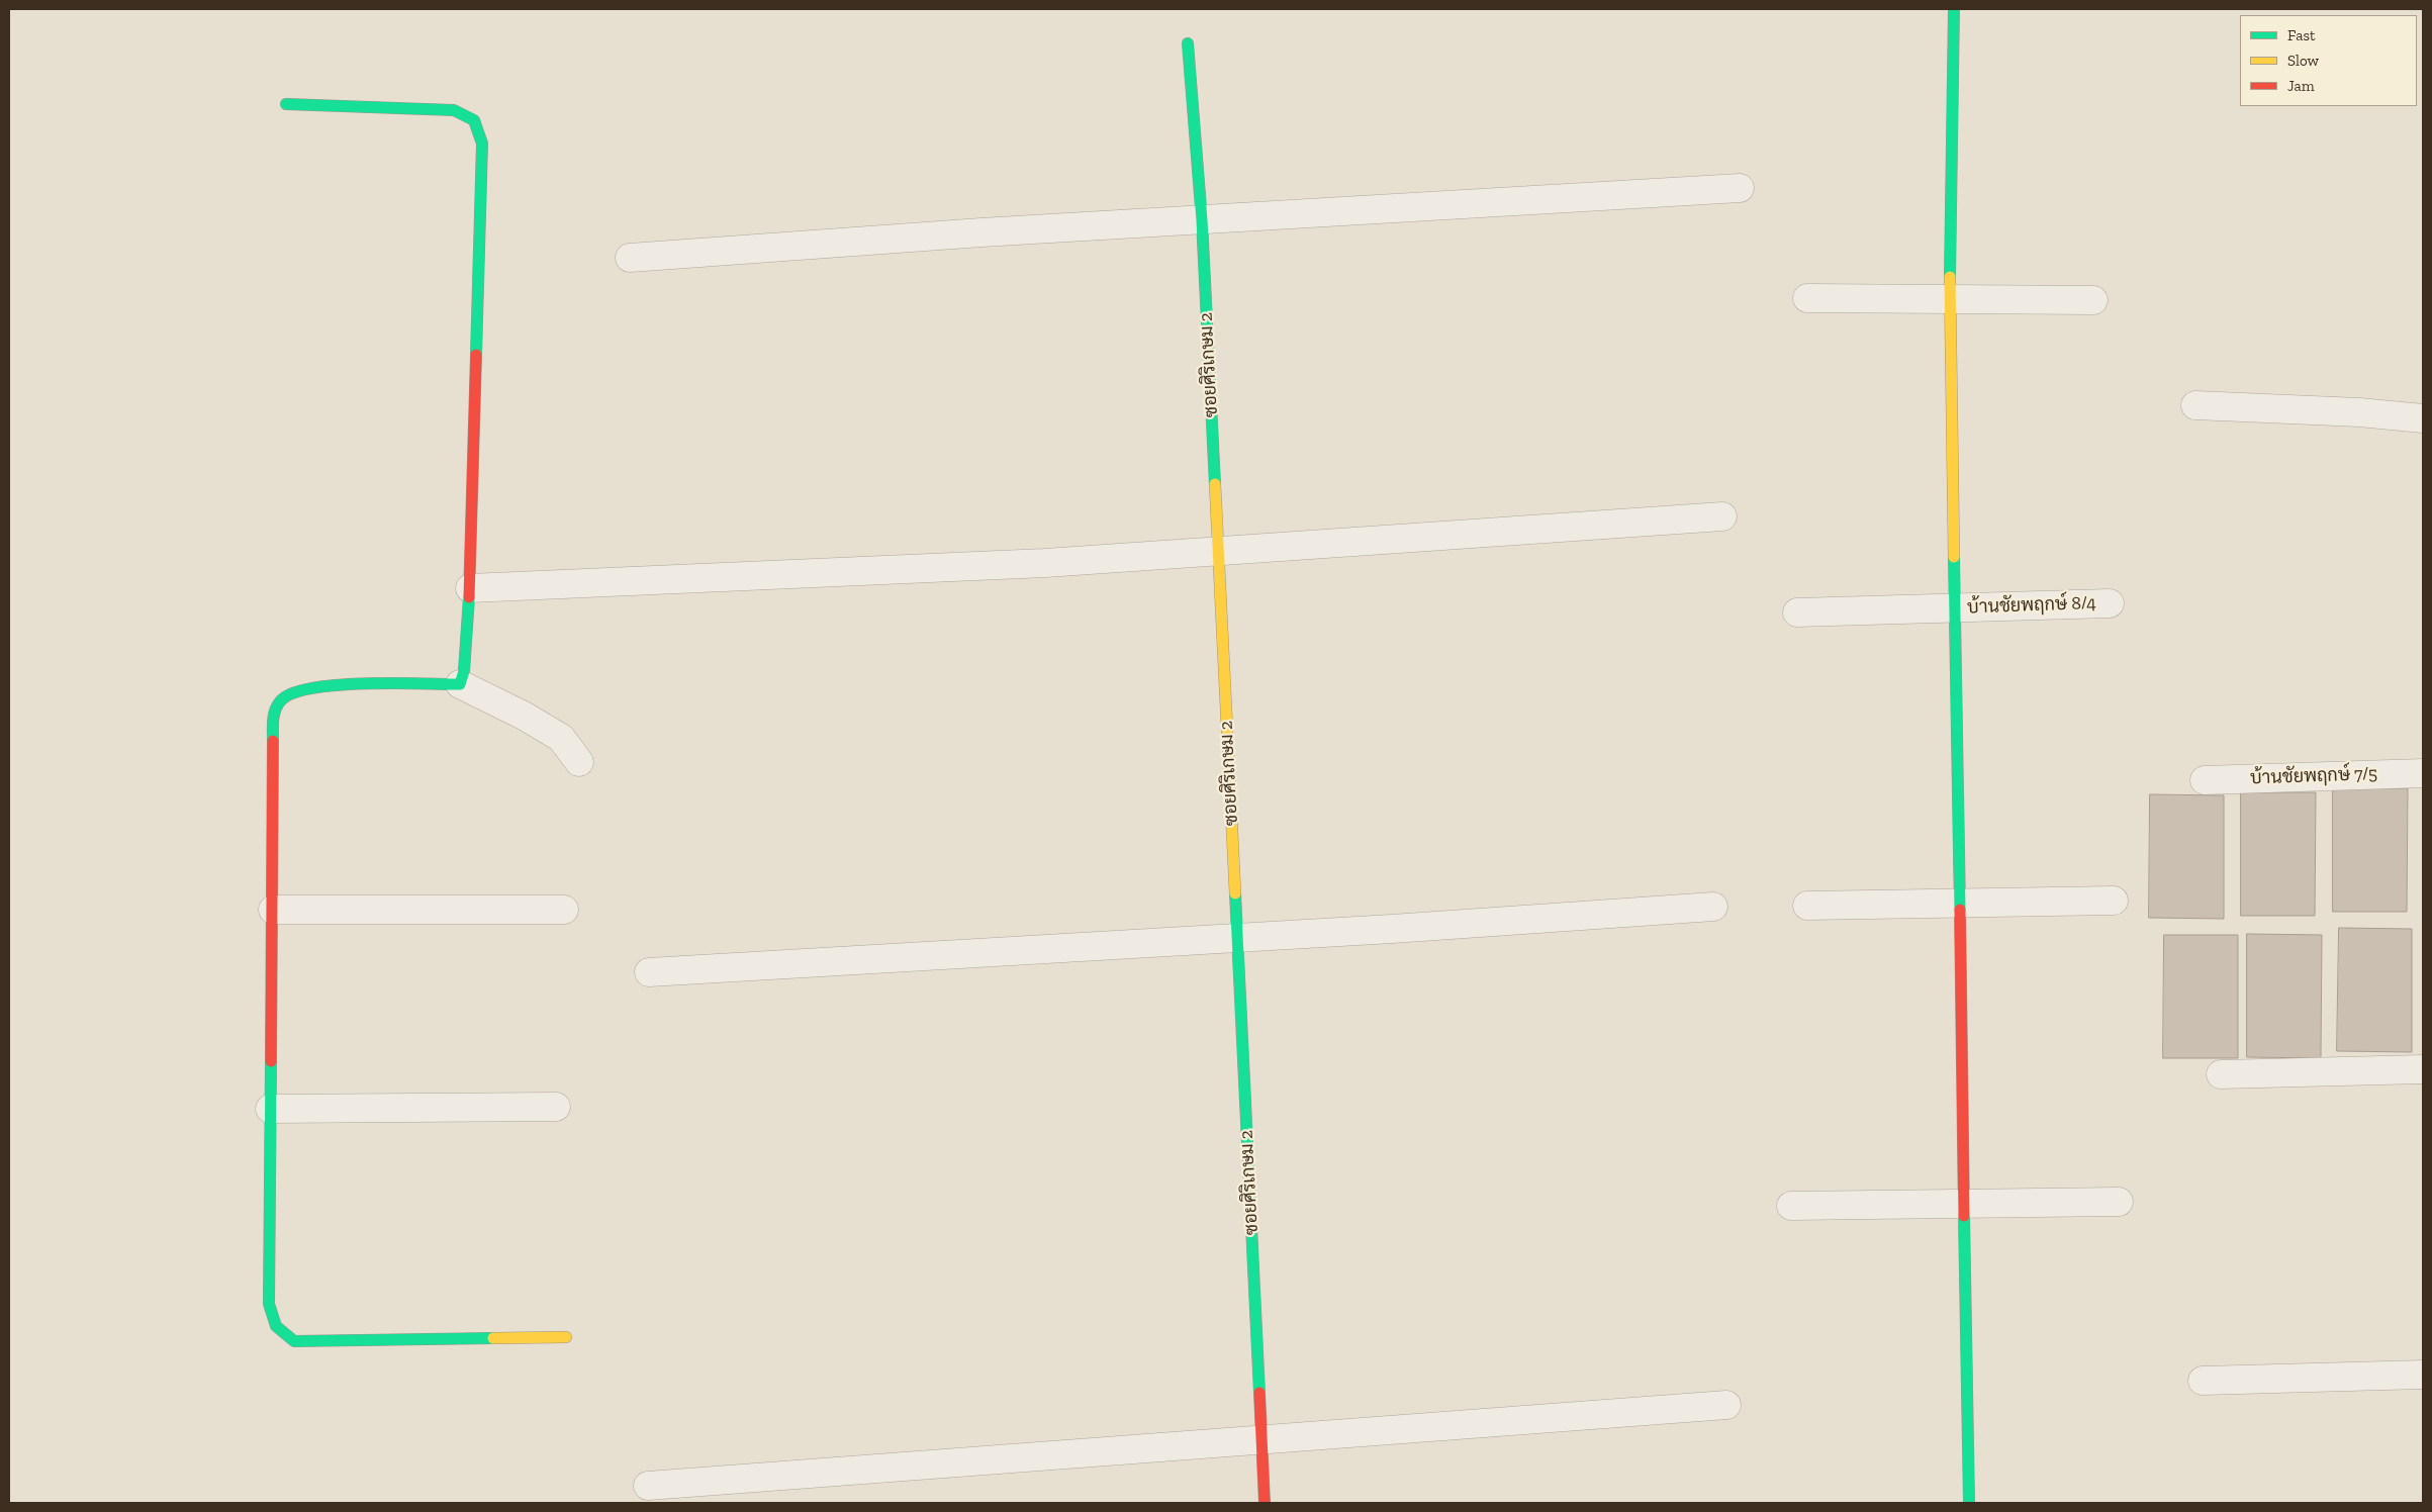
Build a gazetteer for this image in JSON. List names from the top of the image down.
{
  "streets": {
    "street": ["ซอยศิริเกษม 2", "บ้านชัยพฤกษ์ 8/4", "บ้านชัยพฤกษ์ 7/5"]
  },
  "legend": ["Fast", "Slow", "Jam"]
}
